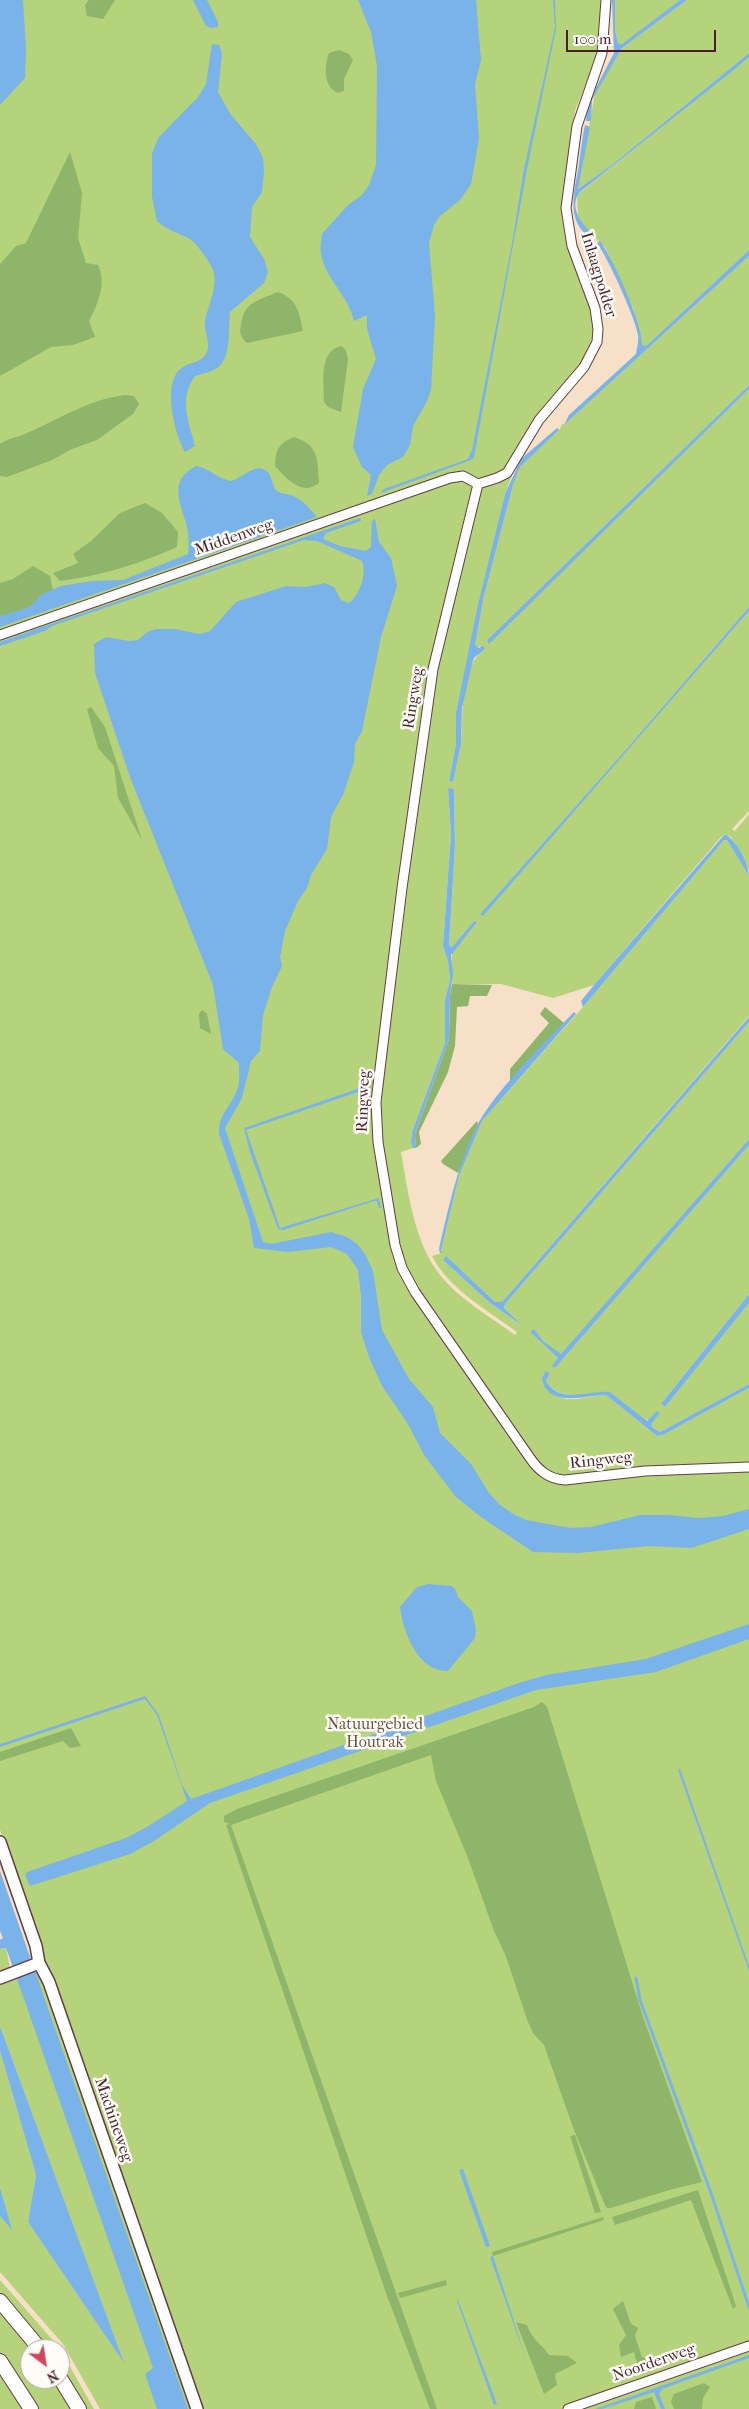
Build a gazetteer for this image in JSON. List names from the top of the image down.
{
  "streets": {
    "street": [
      "Inlaagpolder",
      "Middenweg",
      "Ringweg",
      "Machineweg",
      "Noorderweg"
    ]
  },
  "crossings": [
    ["Inlaagpolder", "Middenweg"],
    ["Inlaagpolder", "Ringweg"],
    ["Middenweg", "Ringweg"]
  ],
  "parks": ["Natuurgebied Houtrak"],
  "scale_bar": "100 m",
  "north": "bottom right"
}
